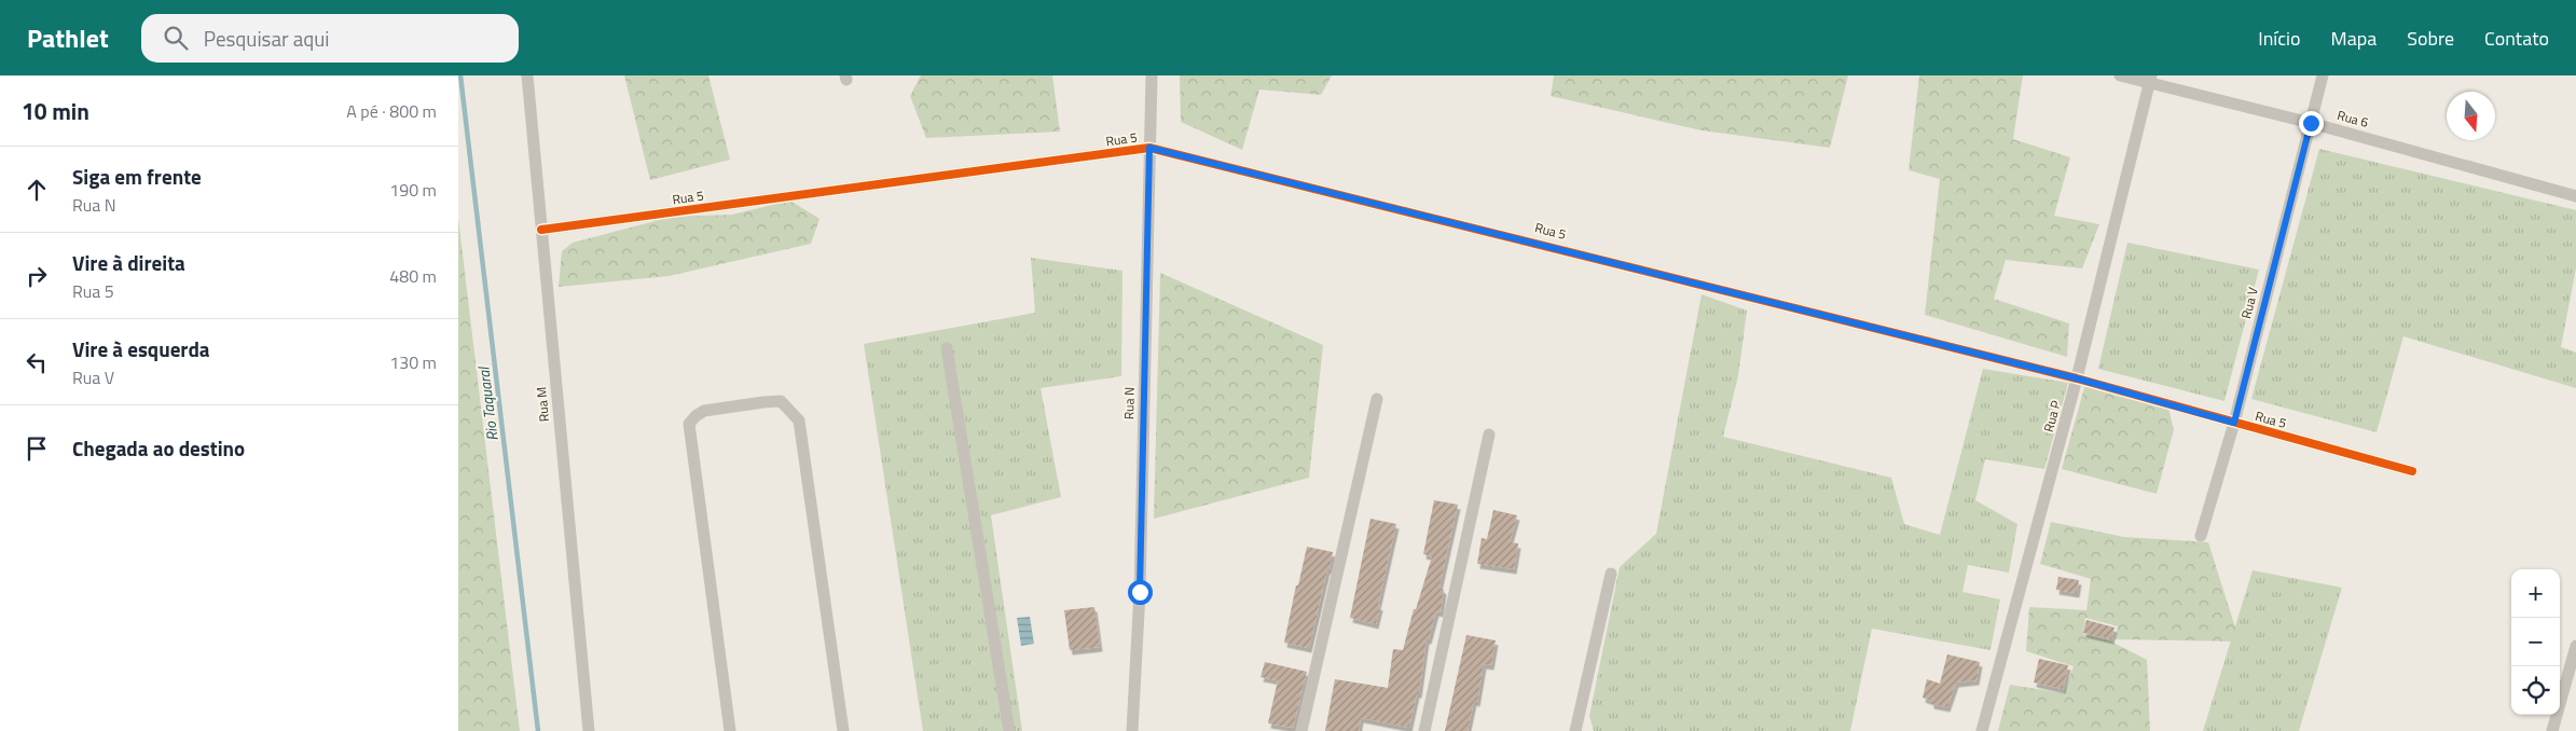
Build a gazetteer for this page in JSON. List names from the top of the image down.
{
  "streets": {
    "street": [
      "Rua 6",
      "Rua 5",
      "Rua V",
      "Rua N",
      "Rua M",
      "Rua P"
    ]
  },
  "crossings": [
    ["Rua 6", "Rua V"],
    ["Rua 6", "Rua P"],
    ["Rua 5", "Rua V"],
    ["Rua 5", "Rua N"],
    ["Rua 5", "Rua M"],
    ["Rua 5", "Rua P"]
  ],
  "water": ["Rio Taquaral"],
  "north": "bottom",
  "page": {
    "header": "Pathlet",
    "search": "Pesquisar aqui",
    "nav": [
      "Início",
      "Mapa",
      "Sobre",
      "Contato"
    ],
    "heading": ["10 min", "A pé · 800 m"],
    "list": [
      ["Siga em frente", "Rua N", "190 m"],
      ["Vire à direita", "Rua 5", "480 m"],
      ["Vire à esquerda", "Rua V", "130 m"],
      "Chegada ao destino"
    ],
    "map_buttons": ["+", "−"]
  }
}
